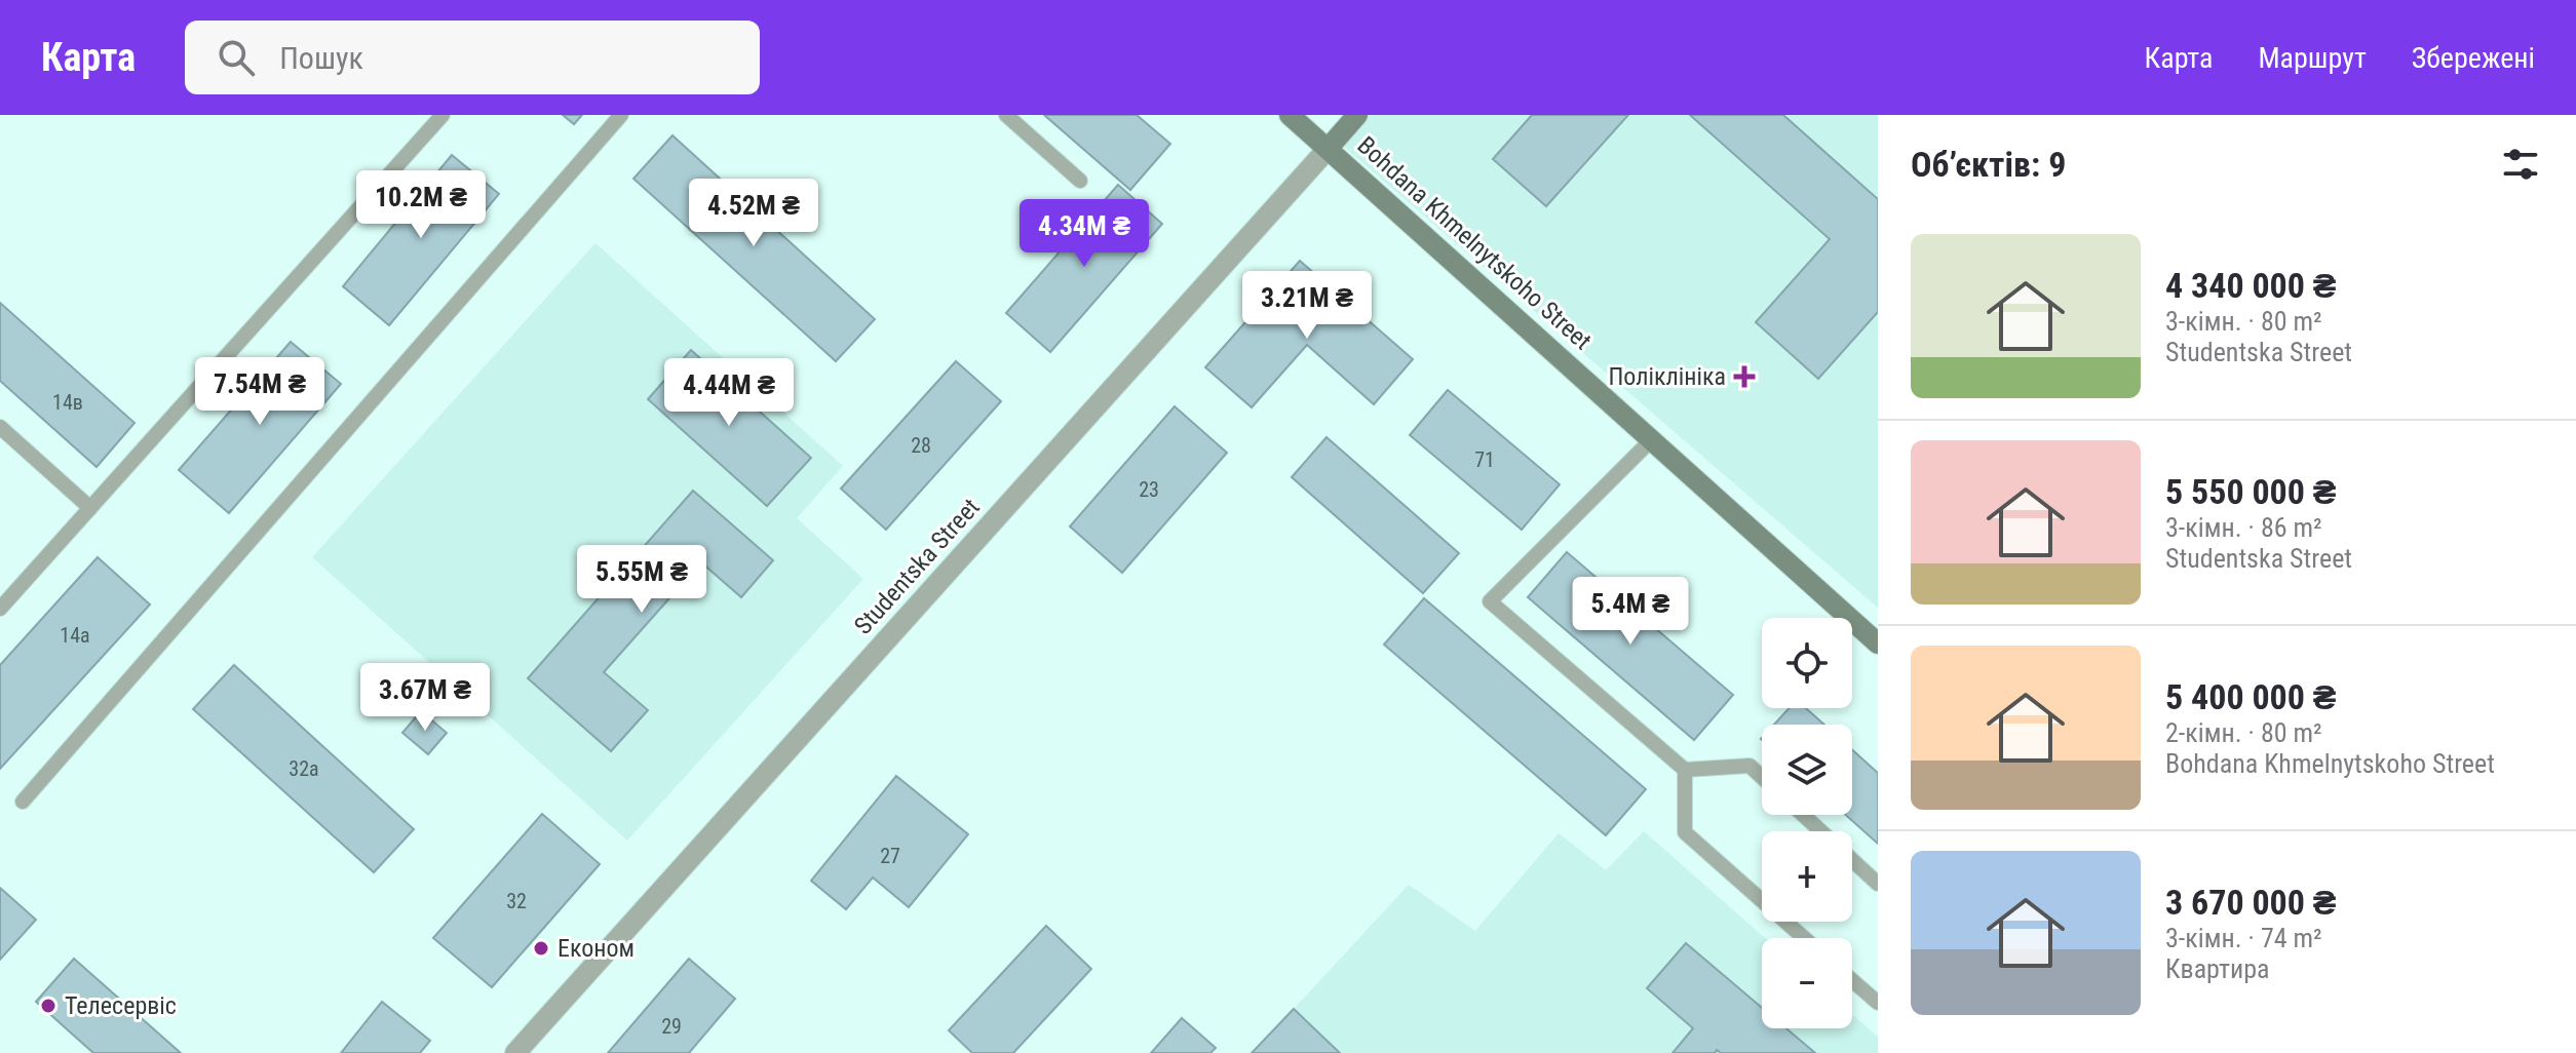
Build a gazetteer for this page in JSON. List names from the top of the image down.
{
  "streets": {
    "street": ["Bohdana Khmelnytskoho Street", "Studentska Street"]
  },
  "crossings": [
    ["Bohdana Khmelnytskoho Street", "Studentska Street"]
  ],
  "places": {
    "health": ["Поліклініка"],
    "other": ["Економ", "Телесервіс"]
  },
  "house_numbers": [
    "14в",
    "28",
    "71",
    "23",
    "14а",
    "32а",
    "27",
    "32",
    "29"
  ],
  "page": {
    "header": "Карта",
    "search": "Пошук",
    "nav": ["Карта", "Маршрут", "Збережені"],
    "heading": "Об’єктів: 9",
    "price": [
      "10.2M ₴",
      "4.52M ₴",
      "4.34M ₴",
      "3.21M ₴",
      "7.54M ₴",
      "4.44M ₴",
      "5.55M ₴",
      "5.4M ₴",
      "3.67M ₴"
    ],
    "list": [
      {
        "name": "4 340 000 ₴",
        "note": "3-кімн. · 80 m² · Studentska Street"
      },
      {
        "name": "5 550 000 ₴",
        "note": "3-кімн. · 86 m² · Studentska Street"
      },
      {
        "name": "5 400 000 ₴",
        "note": "2-кімн. · 80 m² · Bohdana Khmelnytskoho Street"
      },
      {
        "name": "3 670 000 ₴",
        "note": "3-кімн. · 74 m² · Квартира"
      }
    ],
    "map_buttons": ["+", "−"]
  }
}
